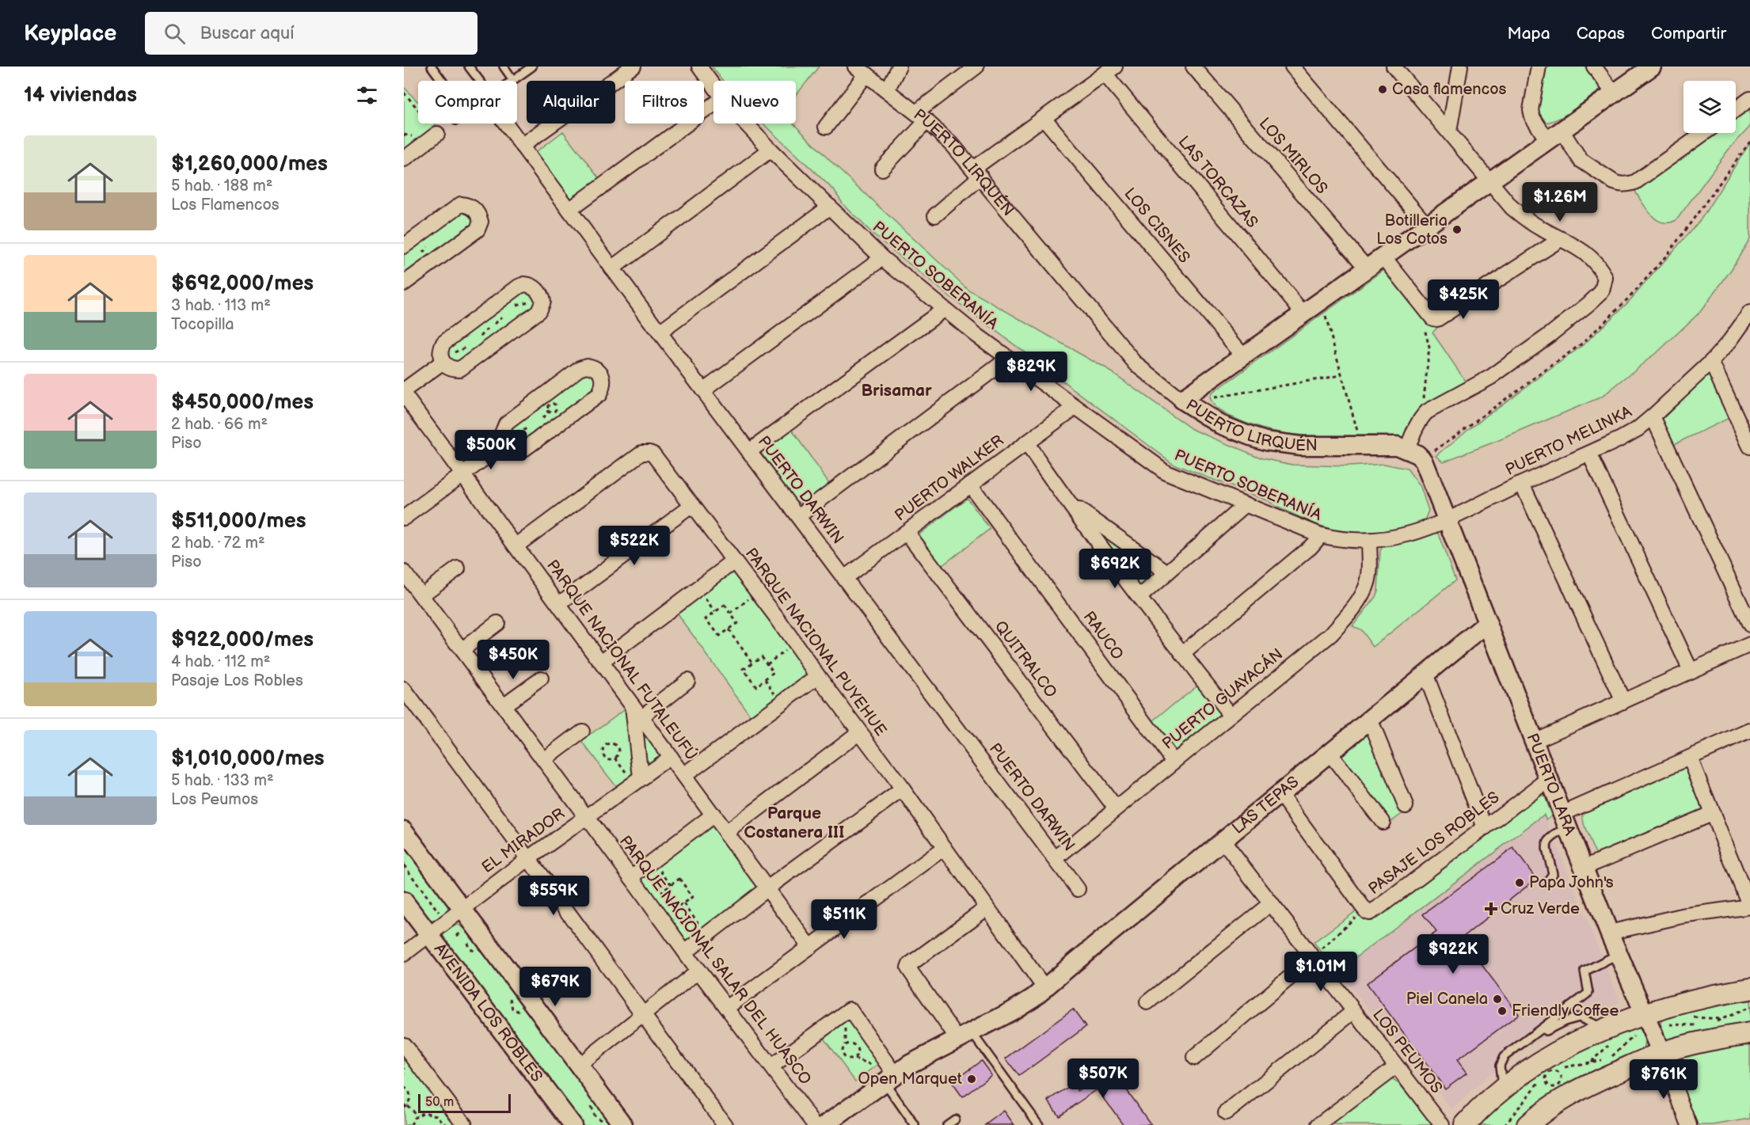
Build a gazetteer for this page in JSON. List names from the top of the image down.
{
  "streets": {
    "street": [
      "LOS MIRLOS",
      "PUERTO LIRQUÉN",
      "LAS TORCAZAS",
      "LOS CISNES",
      "PUERTO SOBERANÍA",
      "PUERTO MELINKA",
      "PUERTO WALKER",
      "PUERTO DARWIN",
      "RAUCO",
      "PARQUE NACIONAL PUYEHUE",
      "QUITRALCO",
      "PARQUE NACIONAL FUTALEUFÚ",
      "PUERTO GUAYACÁN",
      "PUERTO LARA",
      "LAS TEPAS",
      "EL MIRADOR",
      "PASAJE LOS ROBLES",
      "PARQUE NACIONAL SALAR DEL HUASCO",
      "AVENIDA LOS ROBLES",
      "LOS PEUMOS"
    ]
  },
  "crossings": [
    ["PUERTO LIRQUÉN", "PUERTO LARA"],
    ["PUERTO SOBERANÍA", "PUERTO MELINKA"],
    ["PUERTO SOBERANÍA", "PUERTO WALKER"],
    ["PUERTO SOBERANÍA", "PUERTO GUAYACÁN"],
    ["PUERTO SOBERANÍA", "PUERTO LARA"],
    ["PUERTO MELINKA", "PUERTO LARA"],
    ["PUERTO WALKER", "PUERTO DARWIN"],
    ["PUERTO WALKER", "RAUCO"],
    ["PUERTO WALKER", "QUITRALCO"],
    ["PUERTO DARWIN", "PUERTO GUAYACÁN"],
    ["RAUCO", "PUERTO GUAYACÁN"],
    ["PARQUE NACIONAL PUYEHUE", "PARQUE NACIONAL FUTALEUFÚ"],
    ["PARQUE NACIONAL PUYEHUE", "LAS TEPAS"],
    ["QUITRALCO", "PUERTO GUAYACÁN"],
    ["PARQUE NACIONAL FUTALEUFÚ", "EL MIRADOR"],
    ["PUERTO LARA", "LAS TEPAS"],
    ["PUERTO LARA", "PASAJE LOS ROBLES"],
    ["LAS TEPAS", "PASAJE LOS ROBLES"],
    ["LAS TEPAS", "LOS PEUMOS"],
    ["EL MIRADOR", "PARQUE NACIONAL SALAR DEL HUASCO"],
    ["EL MIRADOR", "AVENIDA LOS ROBLES"]
  ],
  "districts": ["Brisamar", "Parque Costanera III"],
  "places": {
    "other": [
      "Casa flamencos",
      "Botilleria Los Cotos",
      "Papa John's",
      "Piel Canela",
      "Friendly Coffee",
      "Open Marquet"
    ],
    "health": ["Cruz Verde"]
  },
  "scale_bar": "50 m",
  "page": {
    "header": "Keyplace",
    "search": "Buscar aquí",
    "nav": ["Mapa", "Capas", "Compartir"],
    "heading": "14 viviendas",
    "chip": [
      "Comprar",
      "Alquilar",
      "Filtros",
      "Nuevo"
    ],
    "list": [
      {
        "name": "$1,260,000/mes",
        "note": "5 hab. · 188 m² · Los Flamencos"
      },
      {
        "name": "$692,000/mes",
        "note": "3 hab. · 113 m² · Tocopilla"
      },
      {
        "name": "$450,000/mes",
        "note": "2 hab. · 66 m² · Piso"
      },
      {
        "name": "$511,000/mes",
        "note": "2 hab. · 72 m² · Piso"
      },
      {
        "name": "$922,000/mes",
        "note": "4 hab. · 112 m² · Pasaje Los Robles"
      },
      {
        "name": "$1,010,000/mes",
        "note": "5 hab. · 133 m² · Los Peumos"
      }
    ],
    "price": [
      "$1.26M",
      "$425K",
      "$829K",
      "$500K",
      "$522K",
      "$692K",
      "$450K",
      "$559K",
      "$511K",
      "$922K",
      "$1.01M",
      "$679K",
      "$507K",
      "$761K"
    ],
    "scale": "50 m"
  }
}
